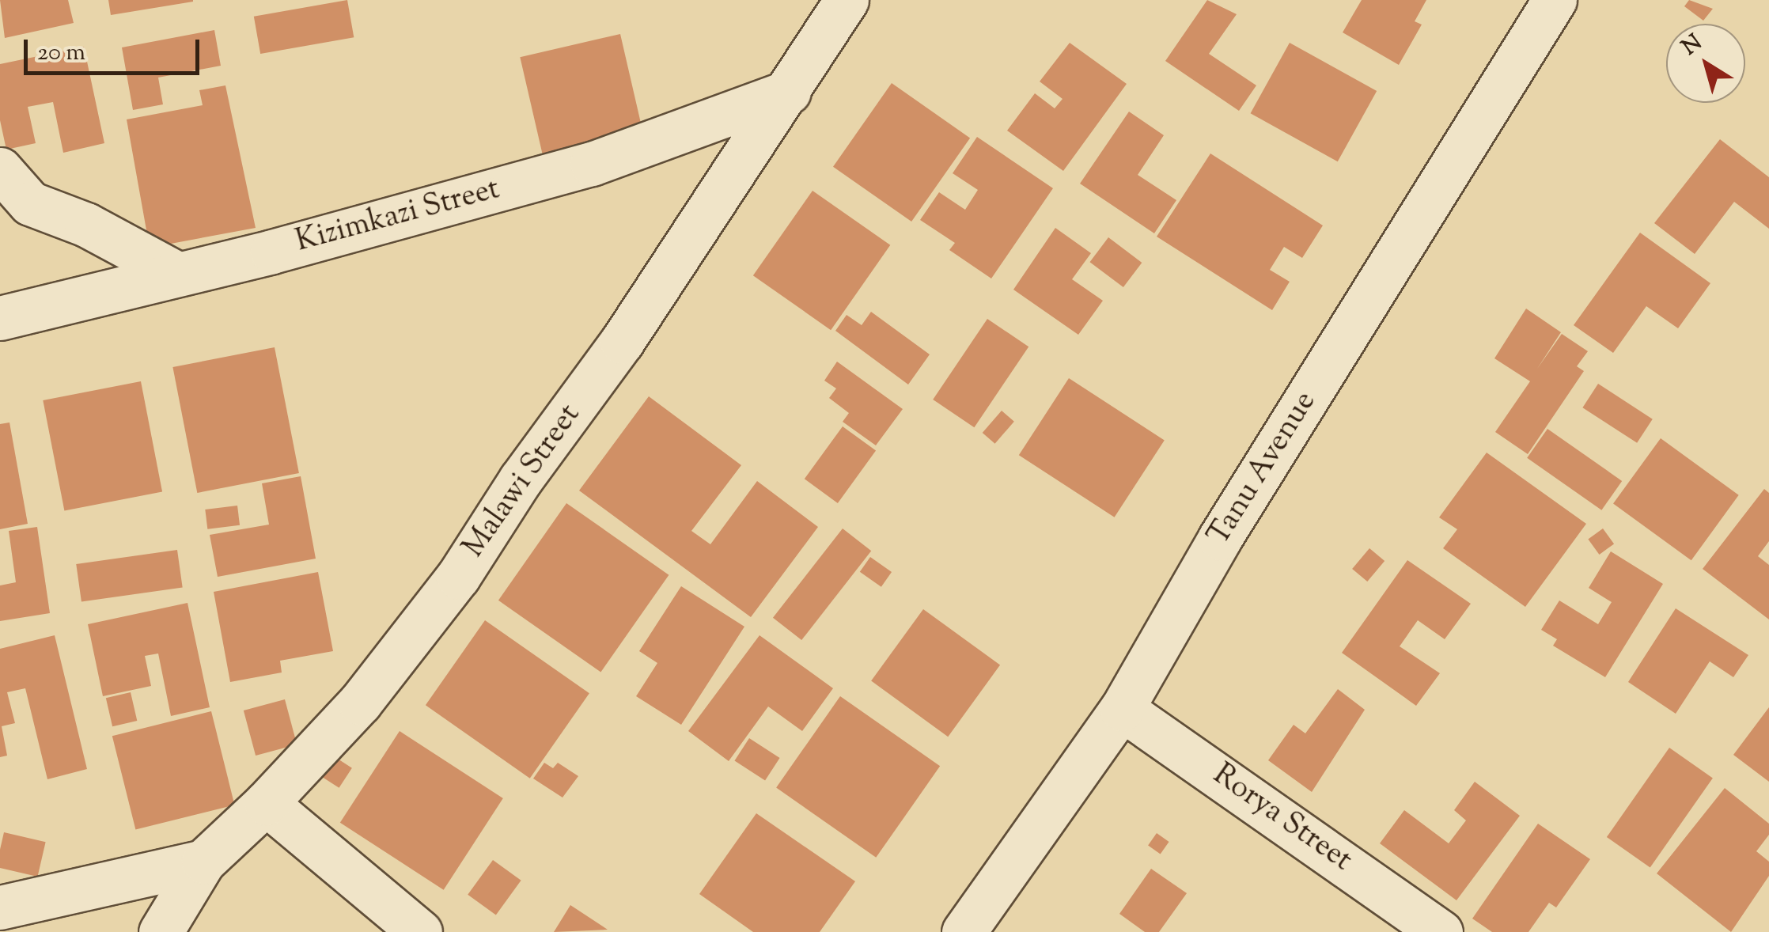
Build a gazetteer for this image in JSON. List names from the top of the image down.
{
  "streets": {
    "street": [
      "Kizimkazi Street",
      "Tanu Avenue",
      "Malawi Street",
      "Rorya Street"
    ]
  },
  "crossings": [
    ["Kizimkazi Street", "Malawi Street"],
    ["Tanu Avenue", "Rorya Street"]
  ],
  "scale_bar": "20 m",
  "north": "top left"
}
